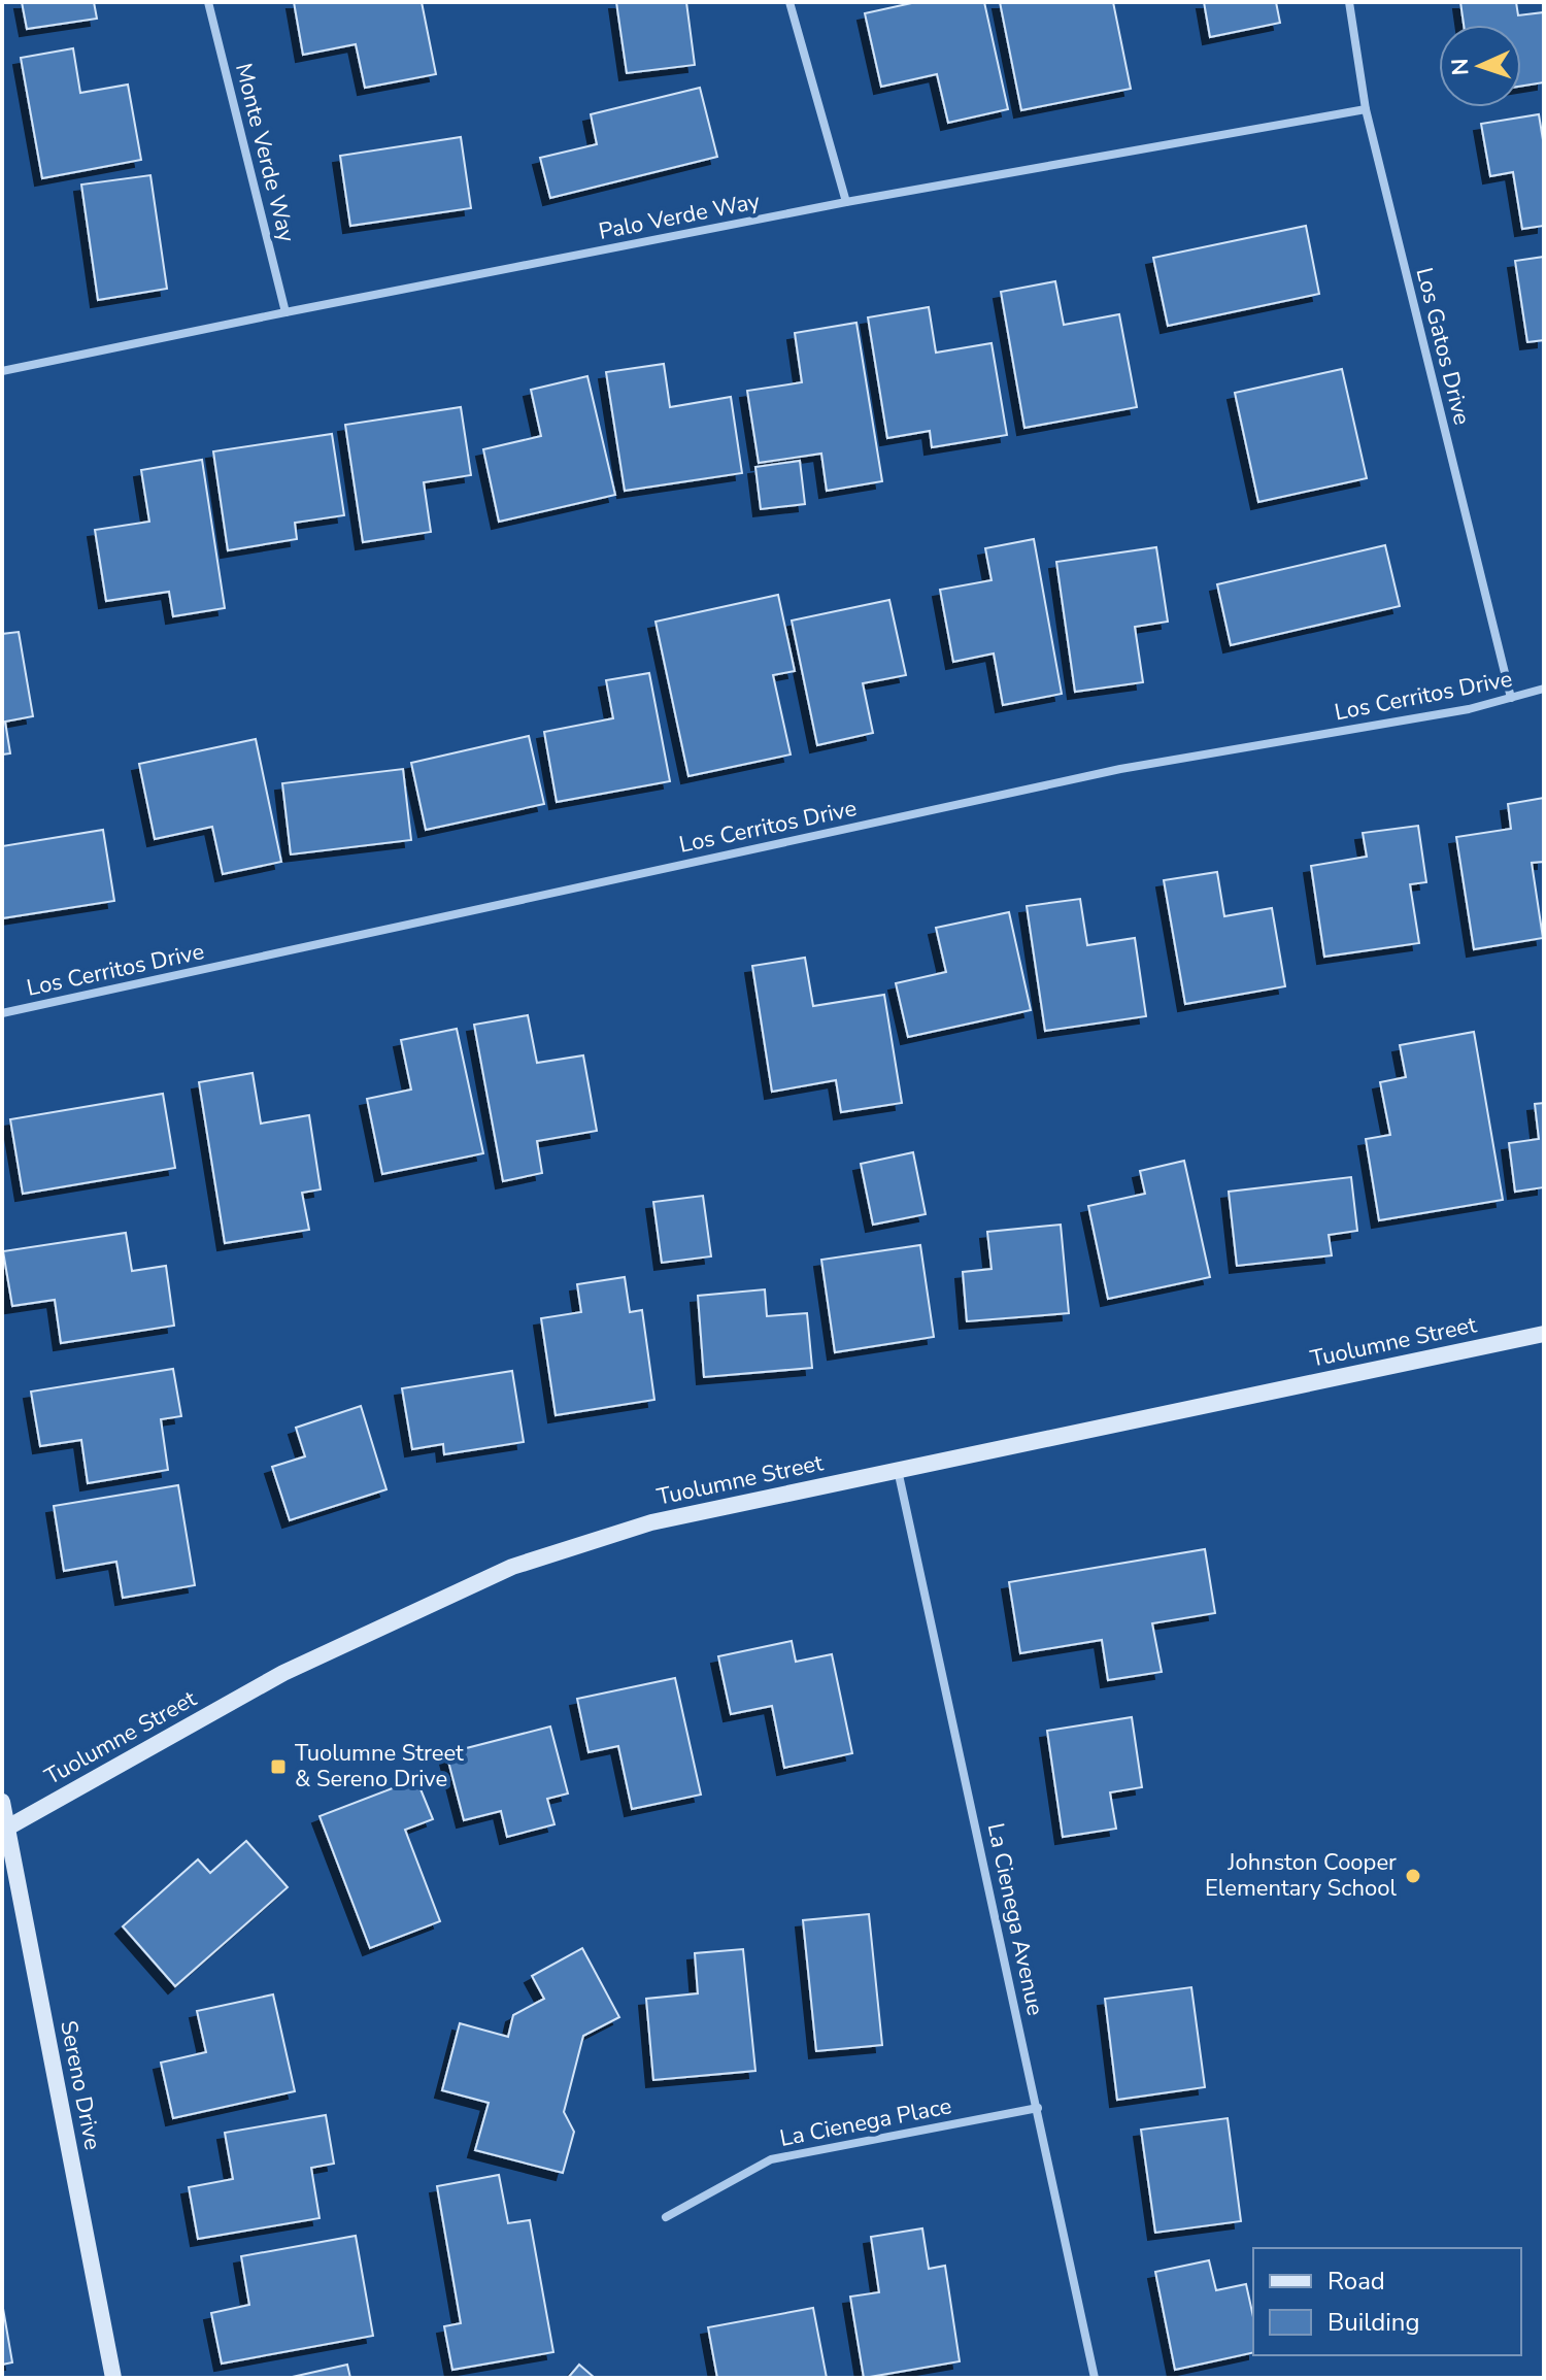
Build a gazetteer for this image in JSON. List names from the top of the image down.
{
  "streets": {
    "main road": ["Tuolumne Street", "Sereno Drive"],
    "street": [
      "Monte Verde Way",
      "Palo Verde Way",
      "Los Gatos Drive",
      "Los Cerritos Drive",
      "La Cienega Avenue",
      "La Cienega Place"
    ]
  },
  "crossings": [
    ["Monte Verde Way", "Palo Verde Way"],
    ["Palo Verde Way", "Los Gatos Drive"],
    ["Los Gatos Drive", "Los Cerritos Drive"],
    ["Tuolumne Street", "La Cienega Avenue"],
    ["Tuolumne Street", "Sereno Drive"],
    ["La Cienega Avenue", "La Cienega Place"]
  ],
  "places": {
    "transit": ["Tuolumne Street & Sereno Drive"],
    "other": ["Johnston Cooper Elementary School"]
  },
  "legend": ["Road", "Building"],
  "north": "left"
}
